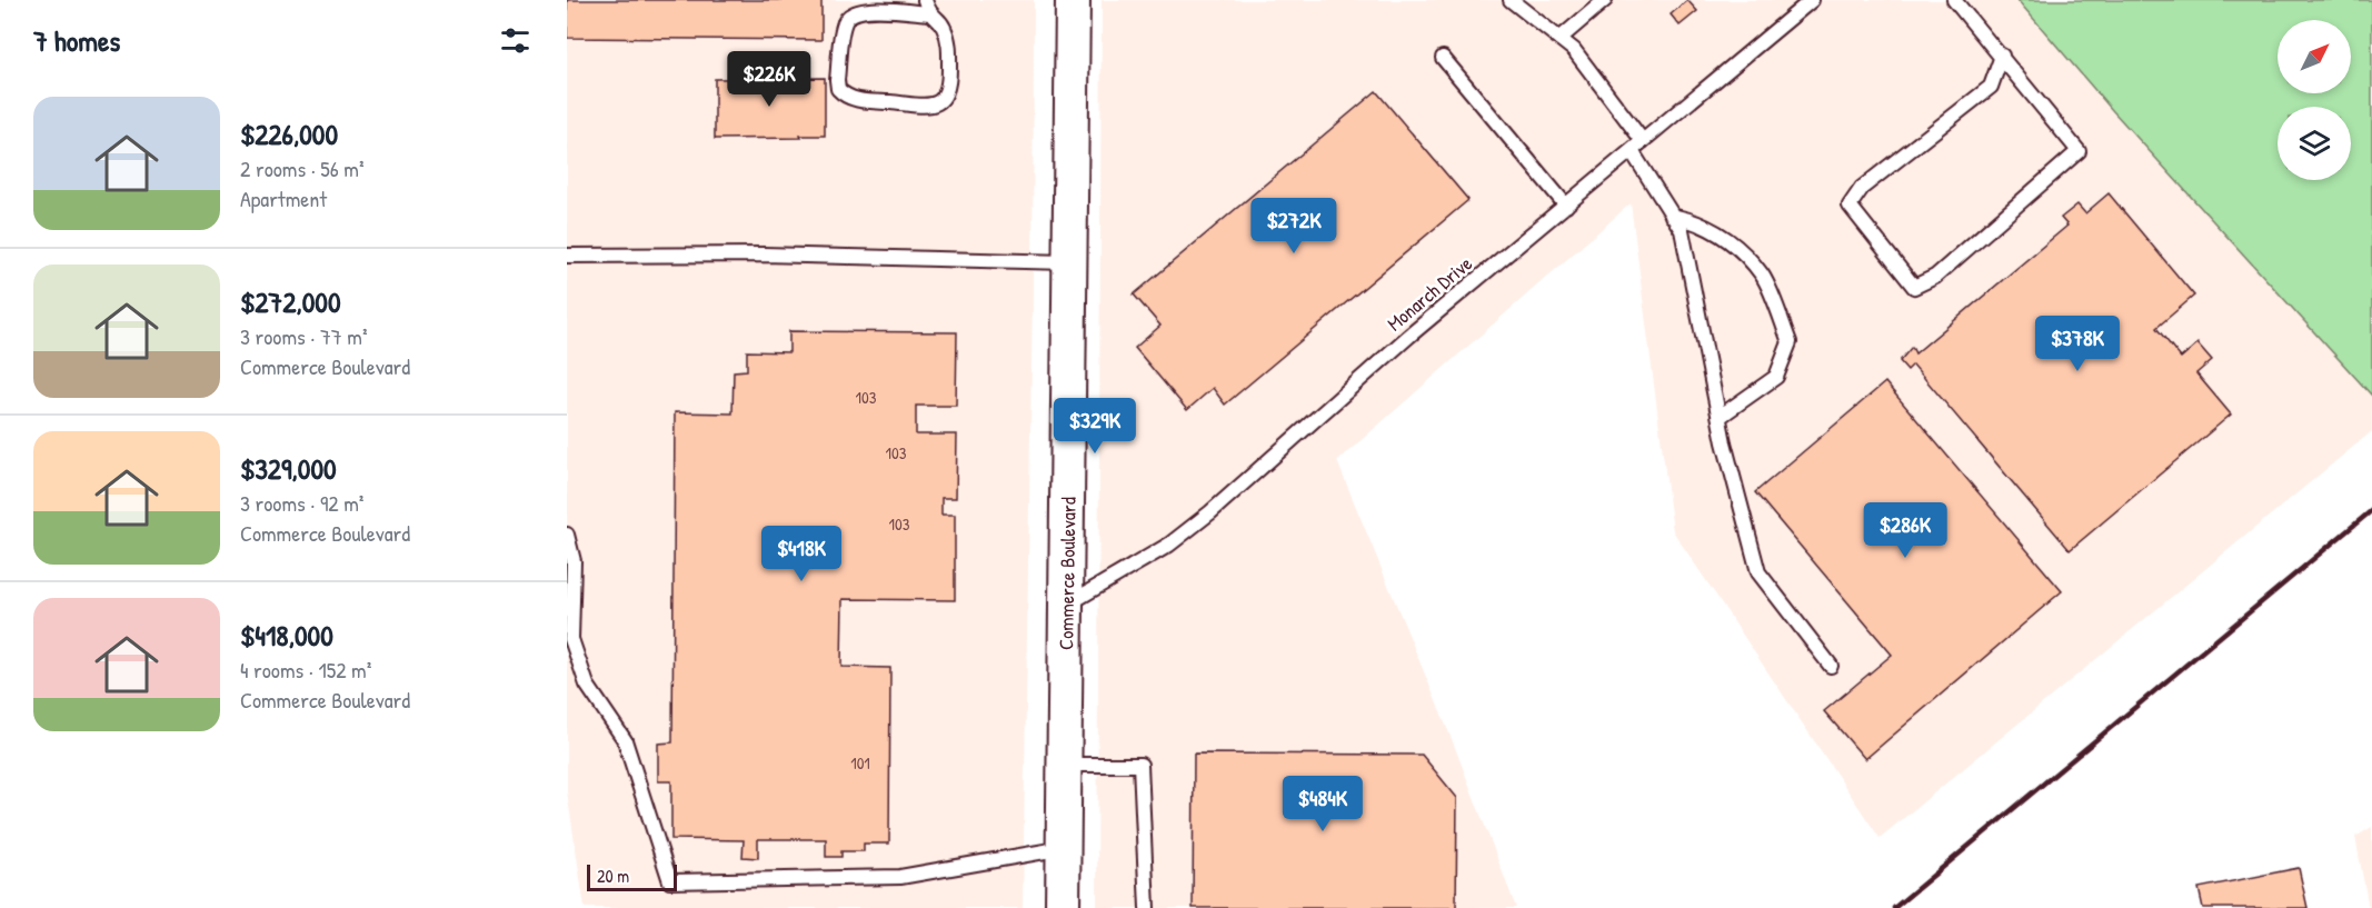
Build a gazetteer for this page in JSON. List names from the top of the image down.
{
  "streets": {
    "street": ["Commerce Boulevard"],
    "lane": ["Monarch Drive"]
  },
  "crossings": [
    ["Monarch Drive", "Commerce Boulevard"]
  ],
  "house_numbers": [
    "103",
    "103",
    "103",
    "101"
  ],
  "scale_bar": "20 m",
  "north": "top right",
  "page": {
    "heading": "7 homes",
    "price": [
      "$226K",
      "$272K",
      "$378K",
      "$329K",
      "$286K",
      "$418K",
      "$484K"
    ],
    "list": [
      {
        "name": "$226,000",
        "note": "2 rooms · 56 m² · Apartment"
      },
      {
        "name": "$272,000",
        "note": "3 rooms · 77 m² · Commerce Boulevard"
      },
      {
        "name": "$329,000",
        "note": "3 rooms · 92 m² · Commerce Boulevard"
      },
      {
        "name": "$418,000",
        "note": "4 rooms · 152 m² · Commerce Boulevard"
      }
    ],
    "scale": "20 m"
  }
}
